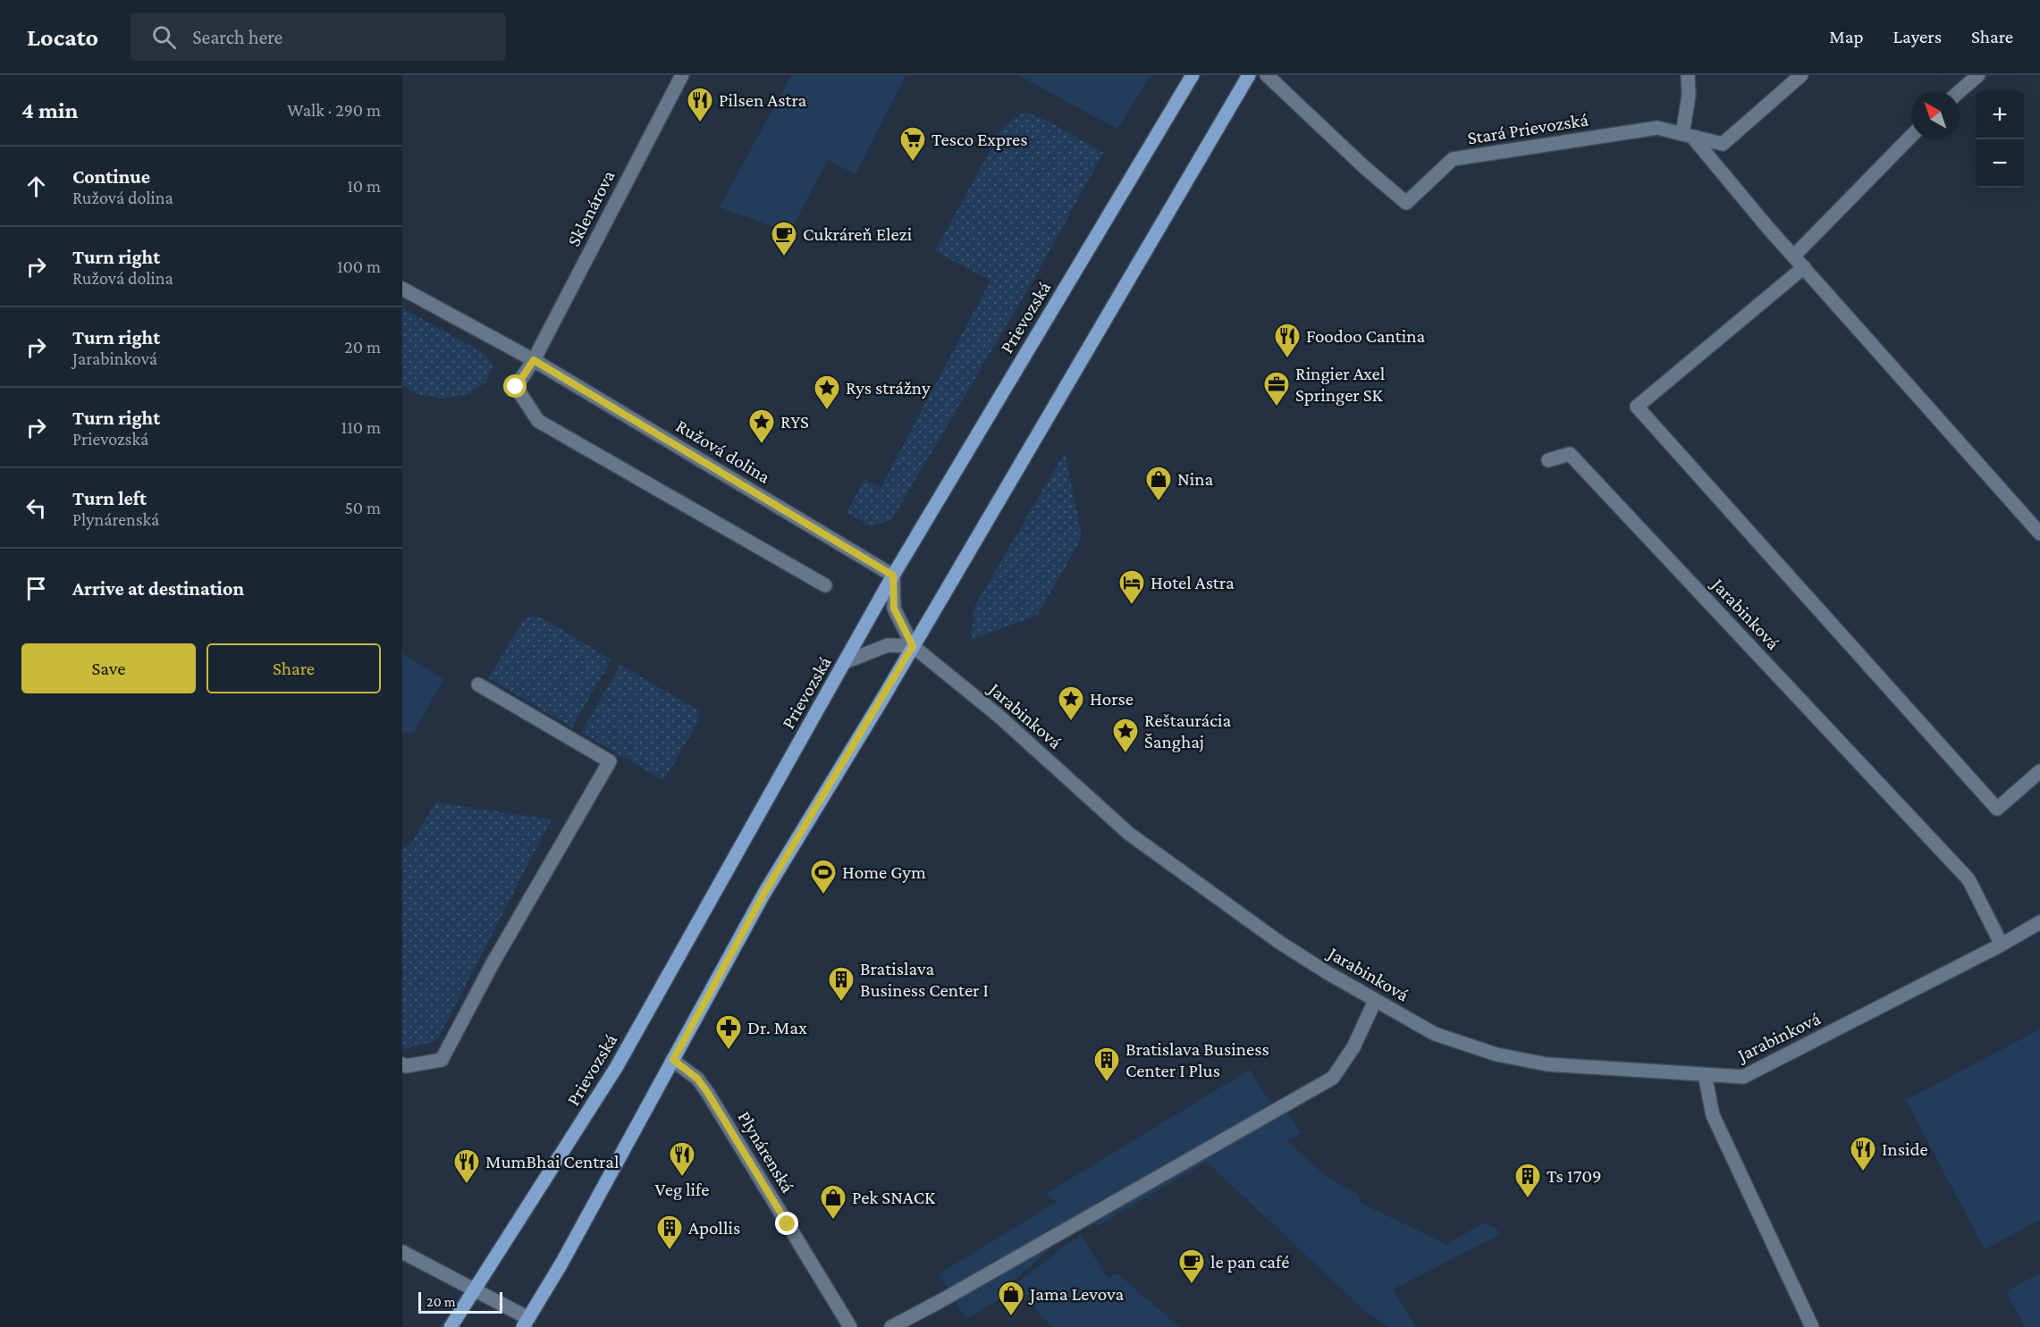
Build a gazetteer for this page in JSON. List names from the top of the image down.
{
  "streets": {
    "main road": ["Prievozská"],
    "street": [
      "Stará Prievozská",
      "Sklenárova",
      "Ružová dolina",
      "Jarabinková",
      "Plynárenská"
    ]
  },
  "crossings": [
    ["Sklenárova", "Ružová dolina"],
    ["Prievozská", "Ružová dolina"],
    ["Prievozská", "Jarabinková"],
    ["Ružová dolina", "Jarabinková"]
  ],
  "places": {
    "restaurant": [
      "Pilsen Astra",
      "Foodoo Cantina",
      "Inside",
      "Veg life",
      "MumBhai Central"
    ],
    "supermarket": ["Tesco Expres"],
    "cafe": ["Cukráreň Elezi", "le pan café"],
    "office": ["Ringier Axel Springer SK"],
    "place": [
      "Rys strážny",
      "RYS",
      "Horse",
      "Reštaurácia Šanghaj"
    ],
    "shop": ["Nina", "Pek SNACK", "Jama Levova"],
    "hotel": ["Hotel Astra"],
    "sports": ["Home Gym"],
    "building": [
      "Bratislava Business Center I",
      "Bratislava Business Center I Plus",
      "Ts 1709",
      "Apollis"
    ],
    "pharmacy": ["Dr. Max"]
  },
  "scale_bar": "20 m",
  "north": "top left",
  "page": {
    "header": "Locato",
    "search": "Search here",
    "nav": ["Map", "Layers", "Share"],
    "heading": ["4 min", "Walk · 290 m"],
    "map_buttons": ["+", "−"],
    "list": [
      ["Continue", "Ružová dolina", "10 m"],
      ["Turn right", "Ružová dolina", "100 m"],
      ["Turn right", "Jarabinková", "20 m"],
      ["Turn right", "Prievozská", "110 m"],
      ["Turn left", "Plynárenská", "50 m"],
      "Arrive at destination"
    ],
    "buttons": ["Save", "Share"],
    "scale": "20 m"
  }
}
